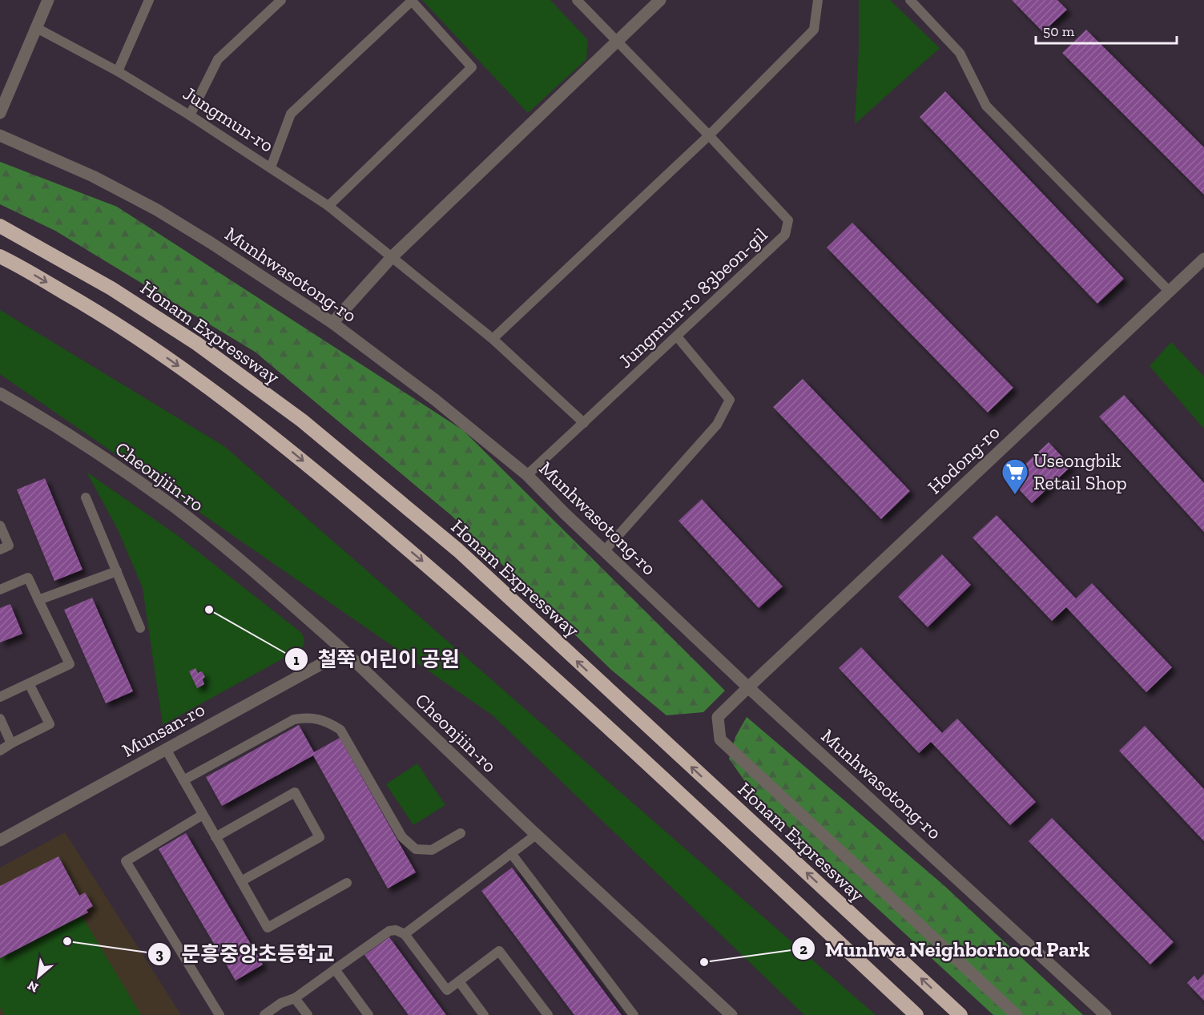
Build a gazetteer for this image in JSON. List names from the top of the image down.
{
  "streets": {
    "highway": ["Honam Expressway"],
    "street": [
      "Munhwasotong-ro",
      "Hodong-ro",
      "Cheonjiin-ro",
      "Munsan-ro"
    ],
    "lane": ["Jungmun-ro", "Jungmun-ro 83beon-gil"]
  },
  "crossings": [
    ["Jungmun-ro", "Jungmun-ro 83beon-gil"],
    ["Munhwasotong-ro", "Jungmun-ro 83beon-gil"],
    ["Munhwasotong-ro", "Hodong-ro"],
    ["Cheonjiin-ro", "Munsan-ro"]
  ],
  "places": {
    "supermarket": ["Useongbik Retail Shop"],
    "other": ["철쭉 어린이 공원", "문흥중앙초등학교", "Munhwa Neighborhood Park"]
  },
  "scale_bar": "50 m",
  "north": "bottom left"
}
